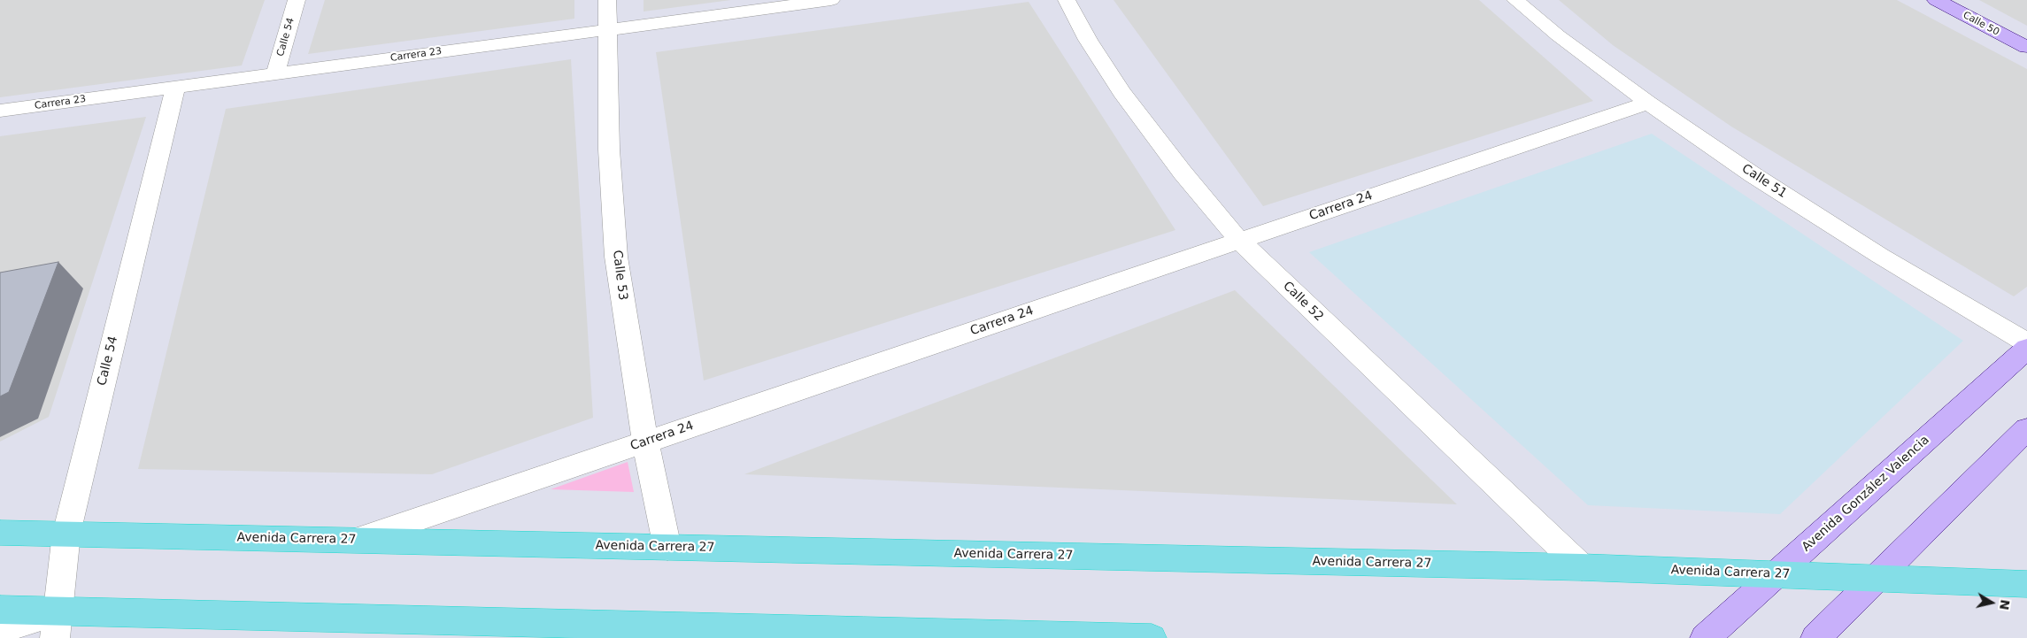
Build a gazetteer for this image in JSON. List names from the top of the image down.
{
  "streets": {
    "highway": ["Avenida Carrera 27"],
    "street": [
      "Calle 50",
      "Calle 54",
      "Carrera 23",
      "Calle 51",
      "Carrera 24",
      "Calle 53",
      "Calle 52",
      "Avenida González Valencia"
    ]
  },
  "crossings": [
    ["Calle 54", "Carrera 23"],
    ["Calle 54", "Avenida Carrera 27"],
    ["Carrera 23", "Calle 53"],
    ["Calle 51", "Carrera 24"],
    ["Carrera 24", "Calle 53"],
    ["Carrera 24", "Calle 52"],
    ["Carrera 24", "Avenida Carrera 27"],
    ["Calle 53", "Avenida Carrera 27"],
    ["Calle 52", "Avenida Carrera 27"],
    ["Avenida González Valencia", "Avenida Carrera 27"]
  ],
  "north": "right"
}
